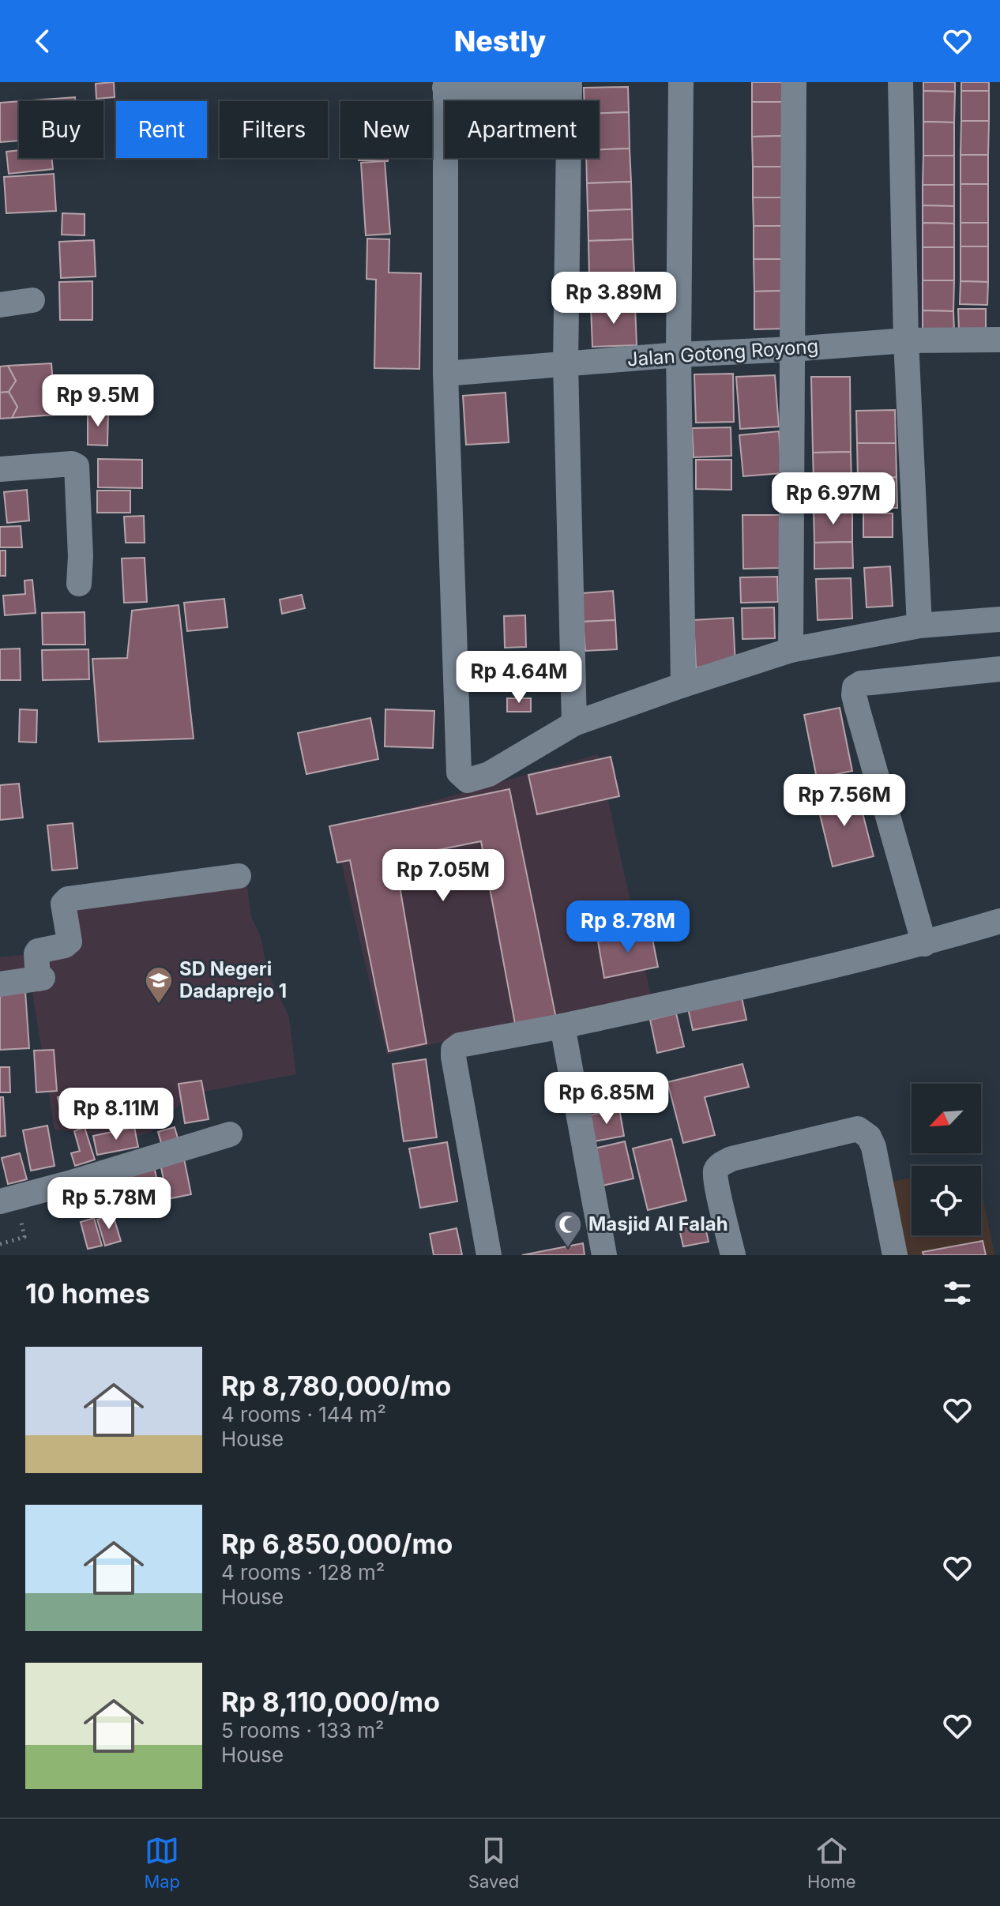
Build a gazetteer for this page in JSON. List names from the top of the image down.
{
  "streets": {
    "street": ["Jalan Gotong Royong"]
  },
  "places": {
    "school or university": ["SD Negeri Dadaprejo 1"],
    "mosque": ["Masjid Al Falah"]
  },
  "north": "bottom left",
  "page": {
    "header": "Nestly",
    "chip": [
      "Buy",
      "Rent",
      "Filters",
      "New",
      "Apartment"
    ],
    "price": [
      "Rp 3.89M",
      "Rp 9.5M",
      "Rp 6.97M",
      "Rp 4.64M",
      "Rp 7.56M",
      "Rp 7.05M",
      "Rp 8.78M",
      "Rp 6.85M",
      "Rp 8.11M",
      "Rp 5.78M"
    ],
    "heading": "10 homes",
    "list": [
      {
        "name": "Rp 8,780,000/mo",
        "note": "4 rooms · 144 m² · House"
      },
      {
        "name": "Rp 6,850,000/mo",
        "note": "4 rooms · 128 m² · House"
      },
      {
        "name": "Rp 8,110,000/mo",
        "note": "5 rooms · 133 m² · House"
      }
    ],
    "tabs": ["Map", "Saved", "Home"]
  }
}
